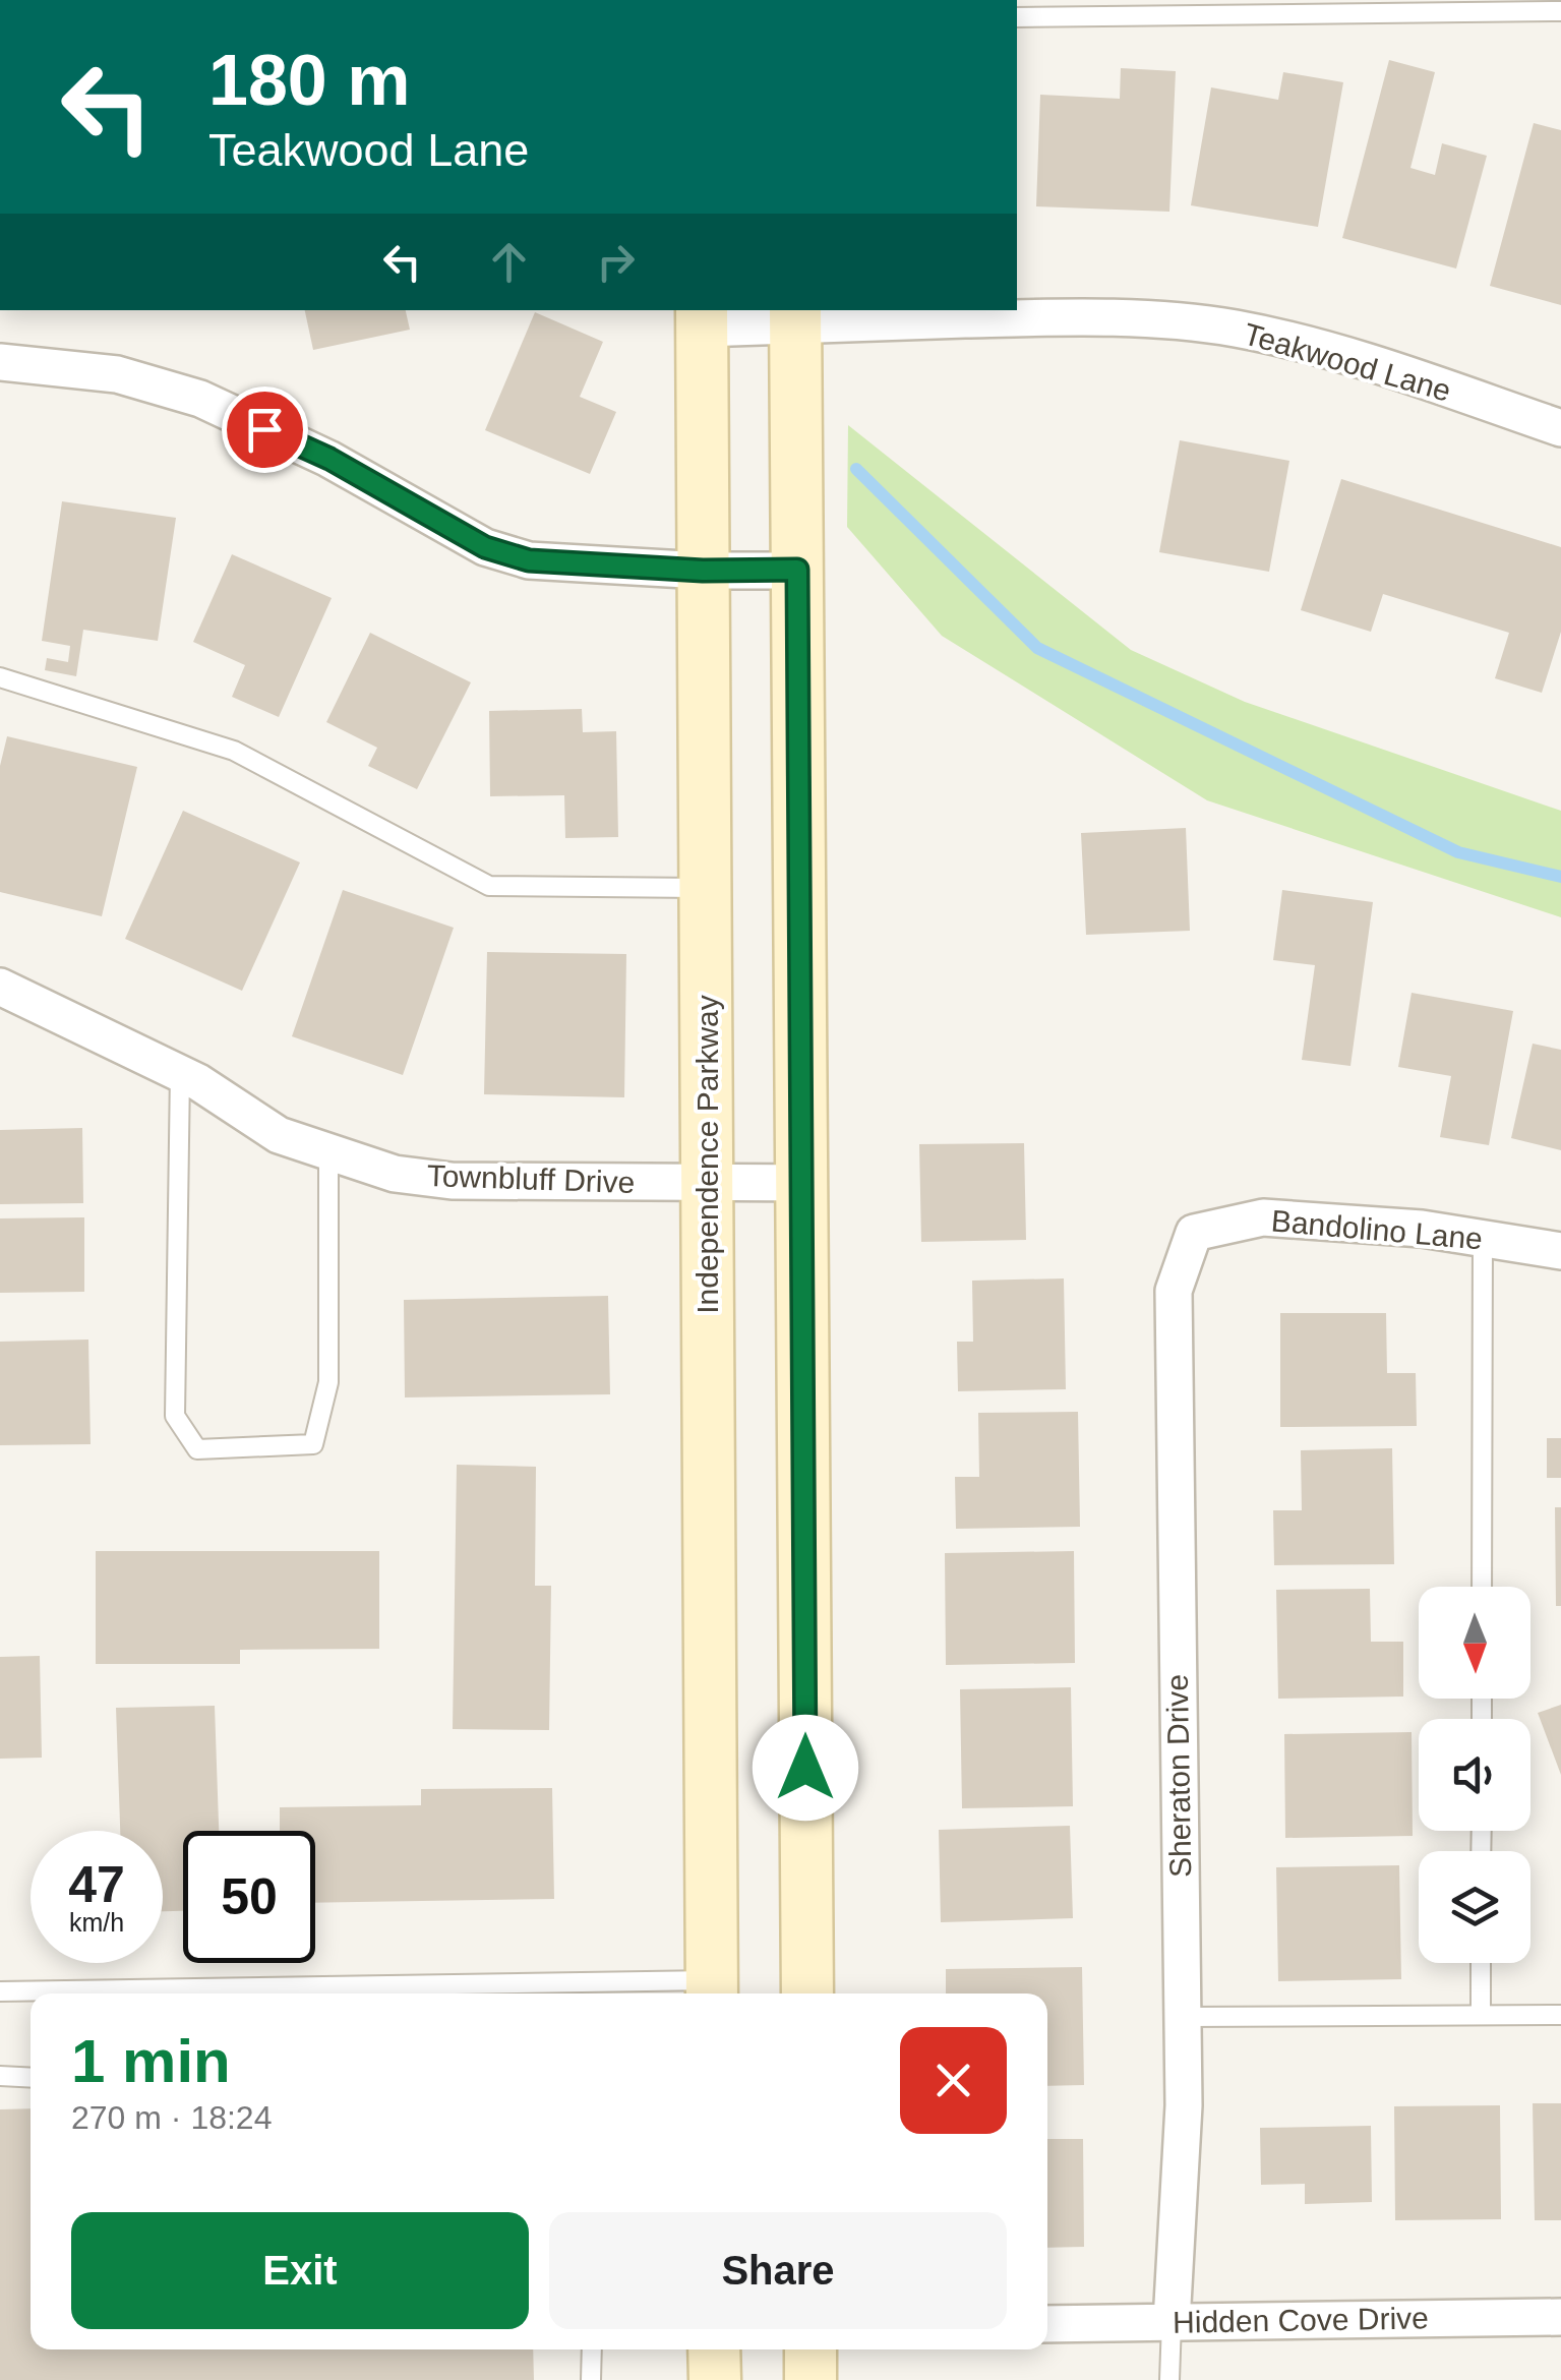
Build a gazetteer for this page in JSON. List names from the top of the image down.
{
  "streets": {
    "main road": ["Independence Parkway"],
    "street": [
      "Teakwood Lane",
      "Townbluff Drive",
      "Bandolino Lane",
      "Sheraton Drive",
      "Hidden Cove Drive"
    ]
  },
  "crossings": [
    ["Teakwood Lane", "Independence Parkway"],
    ["Independence Parkway", "Townbluff Drive"],
    ["Bandolino Lane", "Sheraton Drive"],
    ["Sheraton Drive", "Hidden Cove Drive"]
  ],
  "north": "bottom",
  "page": {
    "turn": ["180 m", "Teakwood Lane"],
    "speed": "47 km/h",
    "limit": "50",
    "heading": ["1 min", "270 m · 18:24"],
    "buttons": ["Exit", "Share"]
  }
}
